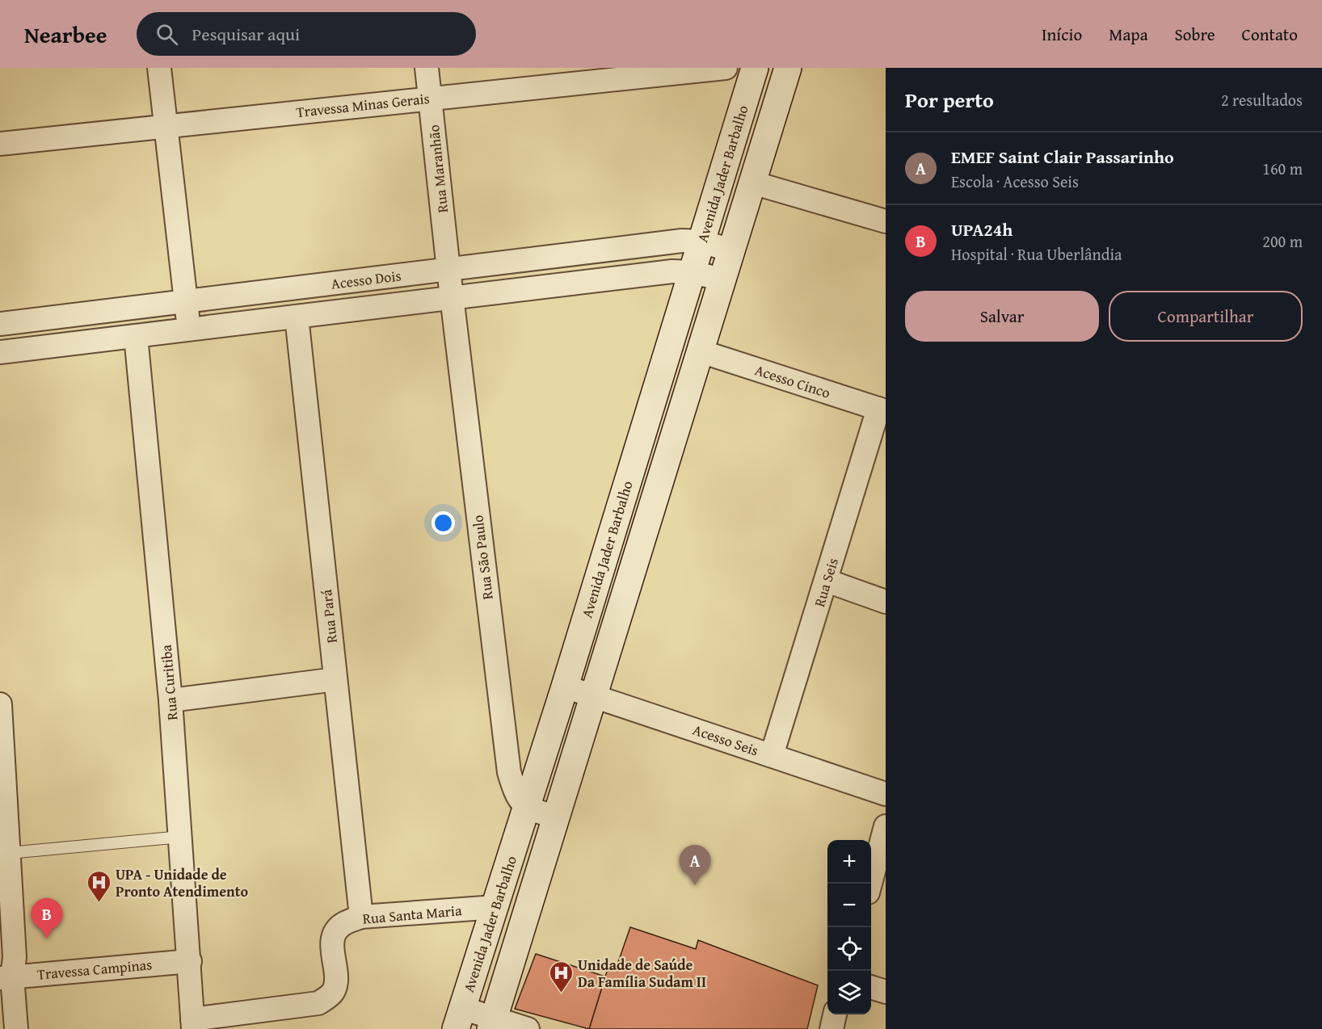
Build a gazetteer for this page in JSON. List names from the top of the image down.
{
  "streets": {
    "main road": ["Avenida Jader Barbalho"],
    "street": [
      "Travessa Minas Gerais",
      "Rua Maranhão",
      "Acesso Dois",
      "Acesso Cinco",
      "Rua São Paulo",
      "Rua Seis",
      "Rua Pará",
      "Rua Curitiba",
      "Acesso Seis",
      "Rua Santa Maria",
      "Travessa Campinas"
    ]
  },
  "crossings": [
    ["Travessa Minas Gerais", "Rua Maranhão"],
    ["Rua Maranhão", "Acesso Dois"],
    ["Rua Maranhão", "Rua São Paulo"],
    ["Avenida Jader Barbalho", "Acesso Dois"],
    ["Avenida Jader Barbalho", "Rua São Paulo"],
    ["Avenida Jader Barbalho", "Acesso Seis"],
    ["Avenida Jader Barbalho", "Rua Santa Maria"],
    ["Acesso Dois", "Rua São Paulo"],
    ["Acesso Dois", "Rua Pará"],
    ["Acesso Dois", "Rua Curitiba"],
    ["Acesso Cinco", "Rua Seis"],
    ["Rua Seis", "Acesso Seis"],
    ["Rua Pará", "Rua Santa Maria"],
    ["Rua Curitiba", "Rua Santa Maria"],
    ["Rua Curitiba", "Travessa Campinas"]
  ],
  "places": {
    "hospital": ["UPA - Unidade de Pronto Atendimento", "Unidade de Saúde Da Família Sudam II"]
  },
  "page": {
    "header": "Nearbee",
    "search": "Pesquisar aqui",
    "nav": [
      "Início",
      "Mapa",
      "Sobre",
      "Contato"
    ],
    "heading": ["Por perto", "2 resultados"],
    "list": [
      {
        "mark": "A",
        "name": "EMEF Saint Clair Passarinho",
        "note": "Escola · Acesso Seis",
        "value": "160 m"
      },
      {
        "mark": "B",
        "name": "UPA24h",
        "note": "Hospital · Rua Uberlândia",
        "value": "200 m"
      }
    ],
    "buttons": ["Salvar", "Compartilhar"],
    "map_buttons": ["+", "−"],
    "pins": ["A", "B"]
  }
}
